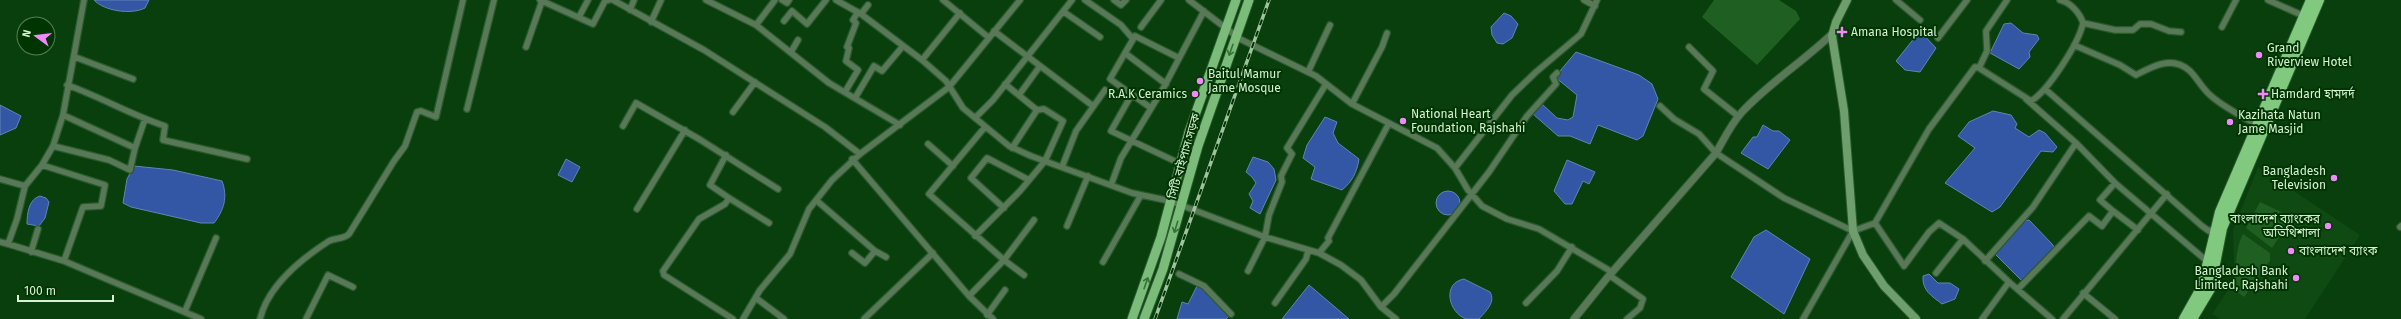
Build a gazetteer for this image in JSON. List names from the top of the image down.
{
  "streets": {
    "main road": ["সিটি বাইপাস সড়ক"]
  },
  "places": {
    "health": ["Amana Hospital", "Hamdard হামদর্দ"],
    "other": [
      "Grand Riverview Hotel",
      "Baitul Mamur Jame Mosque",
      "R.A.K Ceramics",
      "National Heart Foundation, Rajshahi",
      "Kazihata Natun Jame Masjid",
      "Bangladesh Television",
      "বাংলাদেশ ব্যাংকের অতিথিশালা",
      "বাংলাদেশ ব্যাংক",
      "Bangladesh Bank Limited, Rajshahi"
    ]
  },
  "scale_bar": "100 m",
  "north": "left"
}
